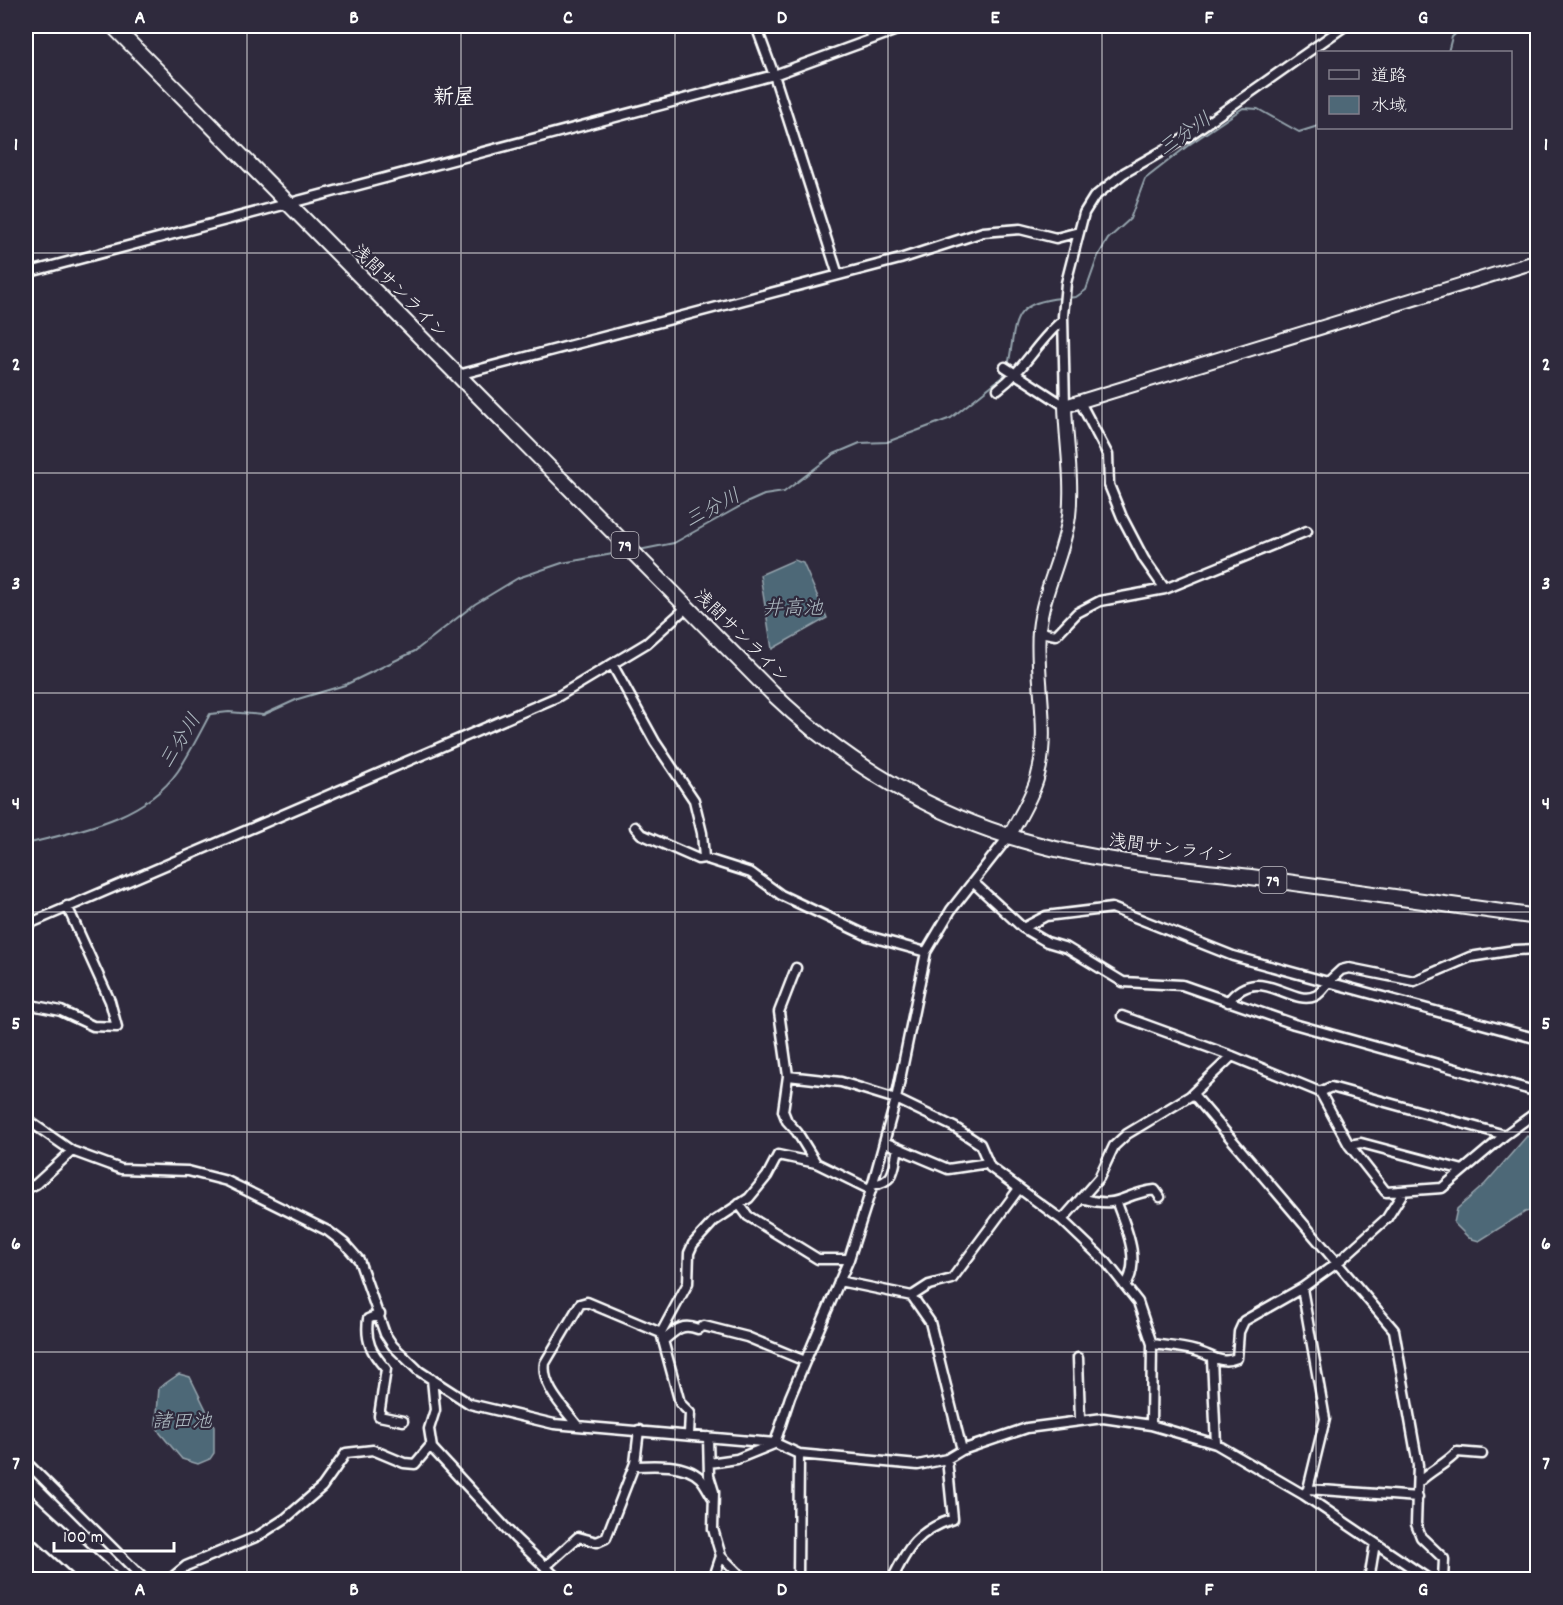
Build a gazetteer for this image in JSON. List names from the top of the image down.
{
  "streets": {
    "main road": ["浅間サンライン", "79"]
  },
  "districts": ["新屋"],
  "water": ["三分川", "井高池", "諸田池"],
  "legend": ["道路", "水域"],
  "scale_bar": "100 m",
  "grid": {
    "columns": [
      "A",
      "B",
      "C",
      "D",
      "E",
      "F",
      "G"
    ],
    "rows": [
      "1",
      "2",
      "3",
      "4",
      "5",
      "6",
      "7"
    ]
  }
}
